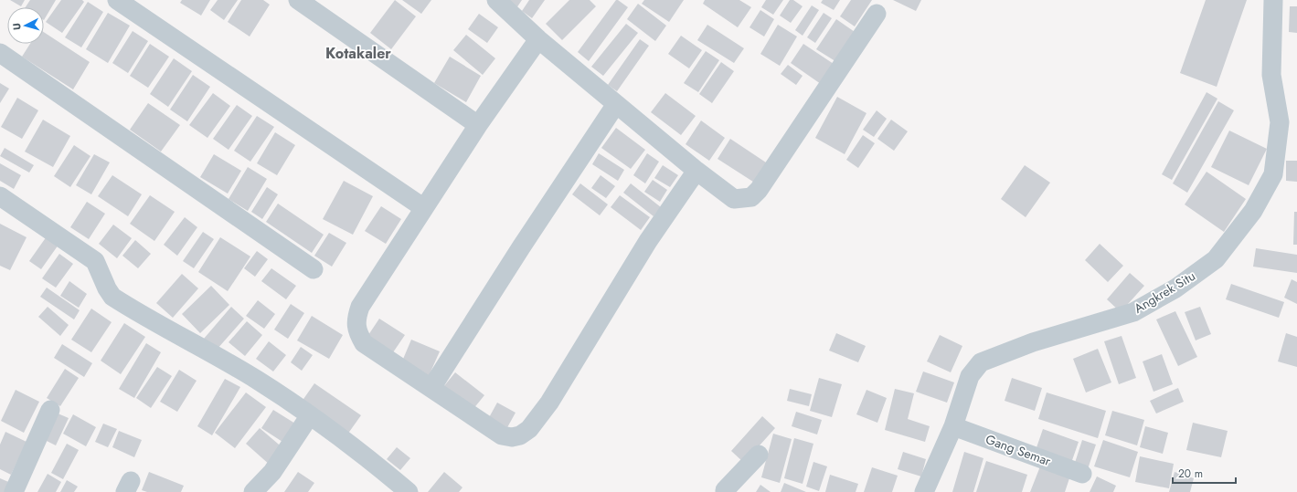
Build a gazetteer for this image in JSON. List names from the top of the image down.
{
  "streets": {
    "street": ["Angkrek Situ", "Gang Semar"]
  },
  "crossings": [
    ["Angkrek Situ", "Gang Semar"]
  ],
  "districts": ["Kotakaler"],
  "scale_bar": "20 m",
  "north": "left"
}
